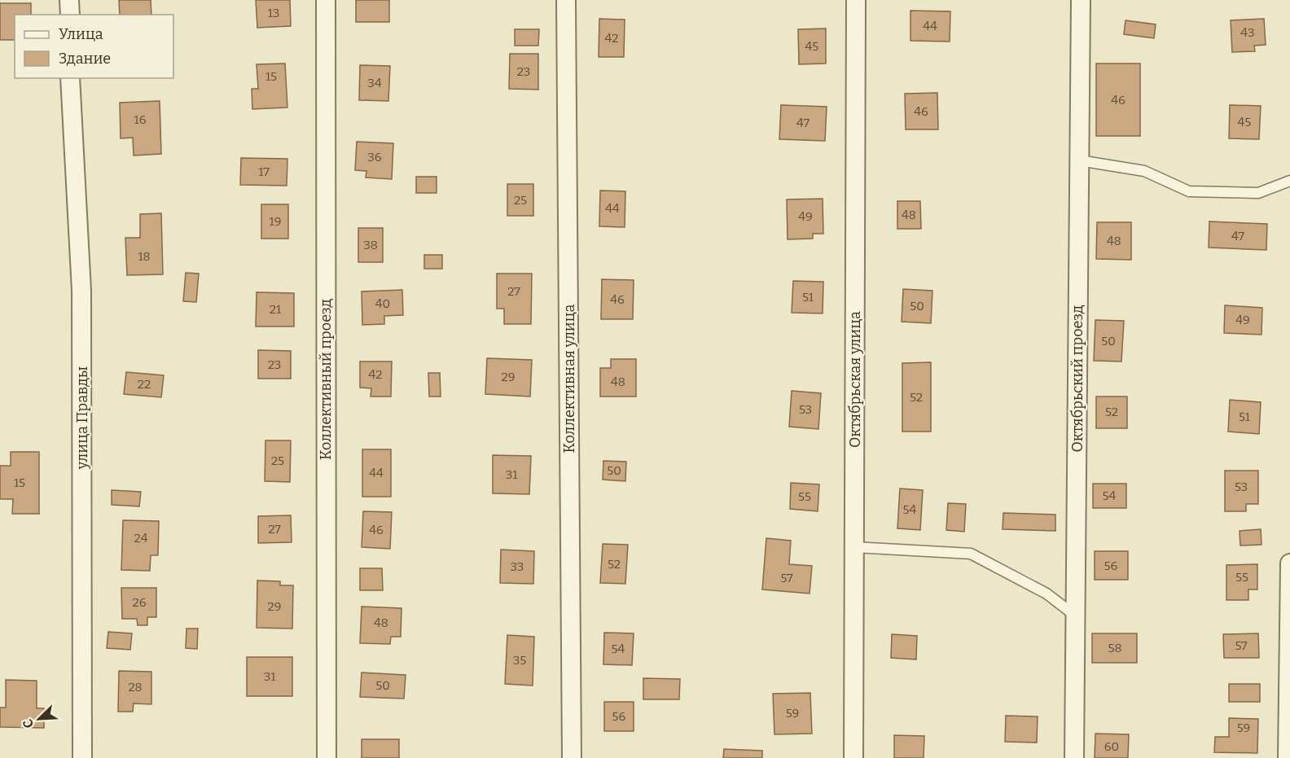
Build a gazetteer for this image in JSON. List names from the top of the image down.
{
  "streets": {
    "street": [
      "Коллективная улица",
      "Октябрьский проезд",
      "Коллективный проезд",
      "Октябрьская улица",
      "улица Правды"
    ]
  },
  "house_numbers": [
    "13",
    "44",
    "43",
    "42",
    "45",
    "23",
    "15",
    "34",
    "46",
    "46",
    "16",
    "45",
    "47",
    "36",
    "17",
    "25",
    "44",
    "48",
    "49",
    "19",
    "47",
    "48",
    "38",
    "18",
    "27",
    "51",
    "46",
    "40",
    "50",
    "21",
    "49",
    "50",
    "23",
    "42",
    "29",
    "48",
    "22",
    "52",
    "53",
    "52",
    "51",
    "25",
    "50",
    "44",
    "31",
    "15",
    "53",
    "54",
    "55",
    "54",
    "27",
    "46",
    "24",
    "52",
    "56",
    "33",
    "55",
    "57",
    "26",
    "29",
    "48",
    "57",
    "58",
    "54",
    "35",
    "31",
    "50",
    "28",
    "59",
    "56",
    "59",
    "60"
  ],
  "legend": ["Улица", "Здание"],
  "north": "bottom left"
}
